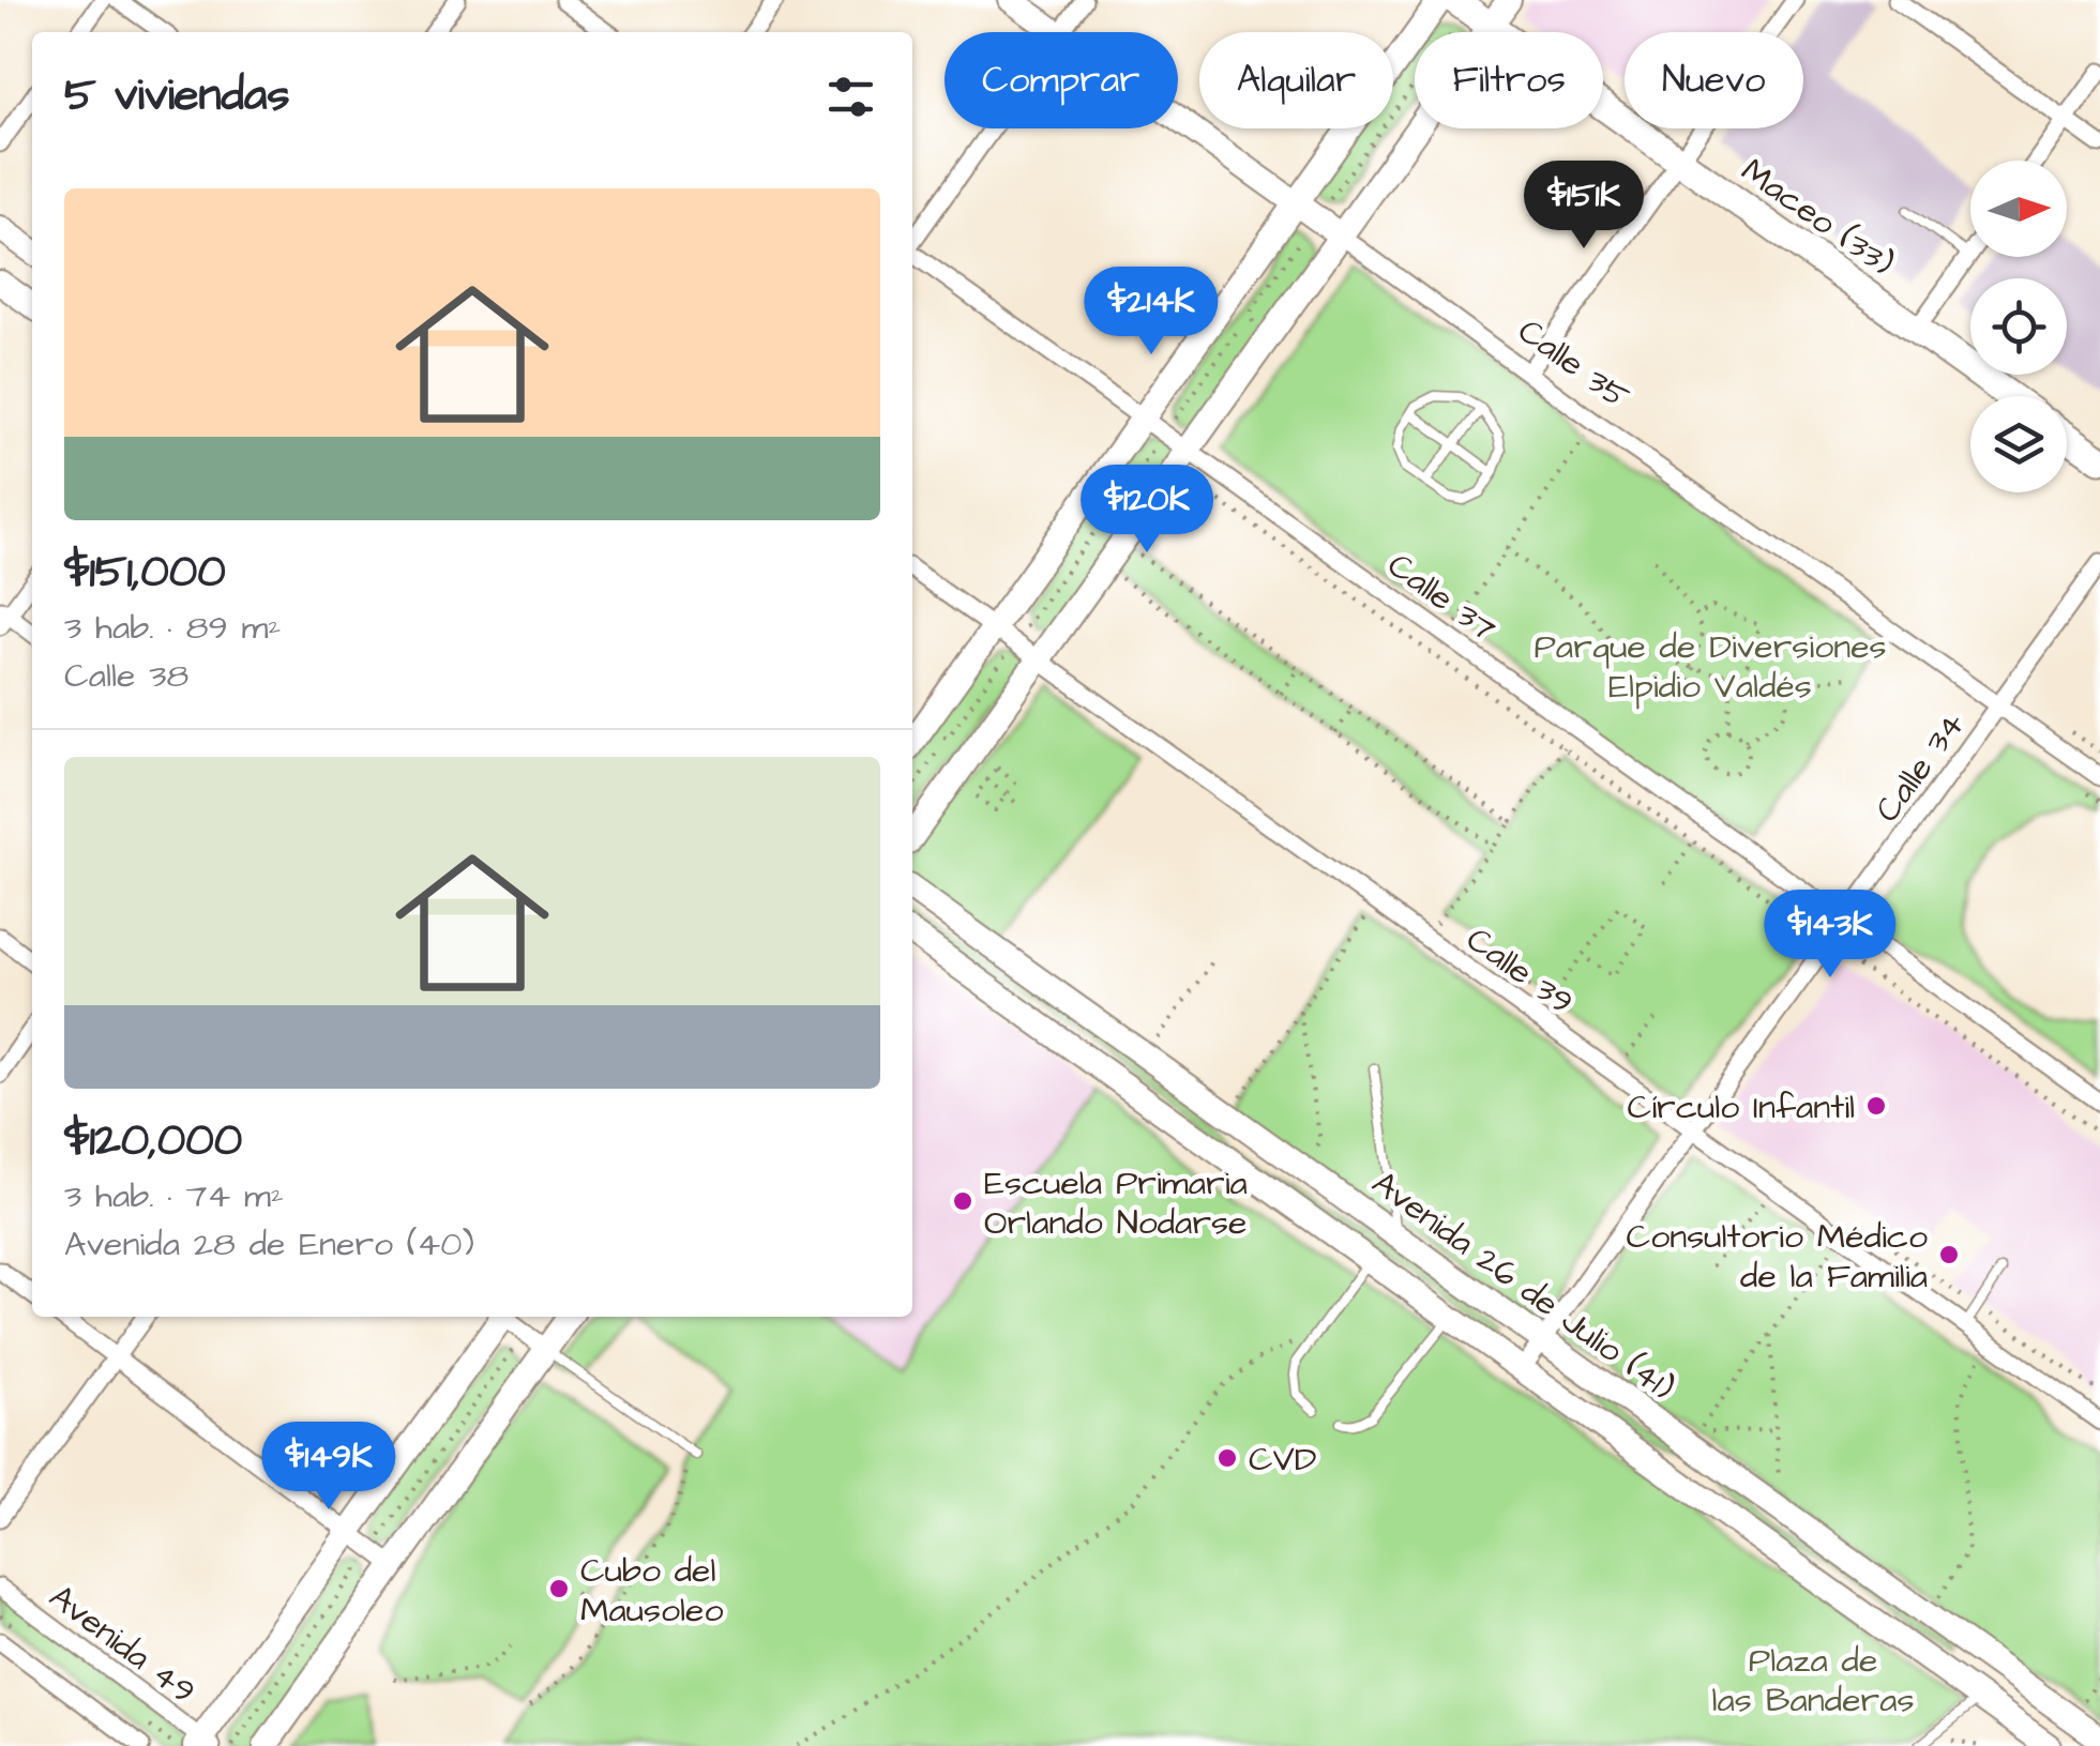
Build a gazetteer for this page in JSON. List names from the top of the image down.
{
  "streets": {
    "main road": ["Maceo (33)", "Calle 35", "Avenida 26 de Julio (41)"],
    "street": [
      "Calle 37",
      "Calle 34",
      "Calle 39",
      "Avenida 49"
    ]
  },
  "crossings": [
    ["Calle 35", "Calle 34"],
    ["Calle 37", "Calle 34"],
    ["Calle 34", "Calle 39"],
    ["Calle 34", "Avenida 26 de Julio (41)"]
  ],
  "parks": ["Parque de Diversiones Elpidio Valdés", "Plaza de las Banderas"],
  "places": [
    "Círculo Infantil",
    "Escuela Primaria Orlando Nodarse",
    "Consultorio Médico de la Familia",
    "CVD",
    "Cubo del Mausoleo"
  ],
  "north": "right",
  "page": {
    "chip": [
      "Comprar",
      "Alquilar",
      "Filtros",
      "Nuevo"
    ],
    "heading": "5 viviendas",
    "price": [
      "$151K",
      "$214K",
      "$120K",
      "$143K",
      "$149K"
    ],
    "list": [
      {
        "name": "$151,000",
        "note": "3 hab. · 89 m² · Calle 38"
      },
      {
        "name": "$120,000",
        "note": "3 hab. · 74 m² · Avenida 28 de Enero (40)"
      }
    ]
  }
}
